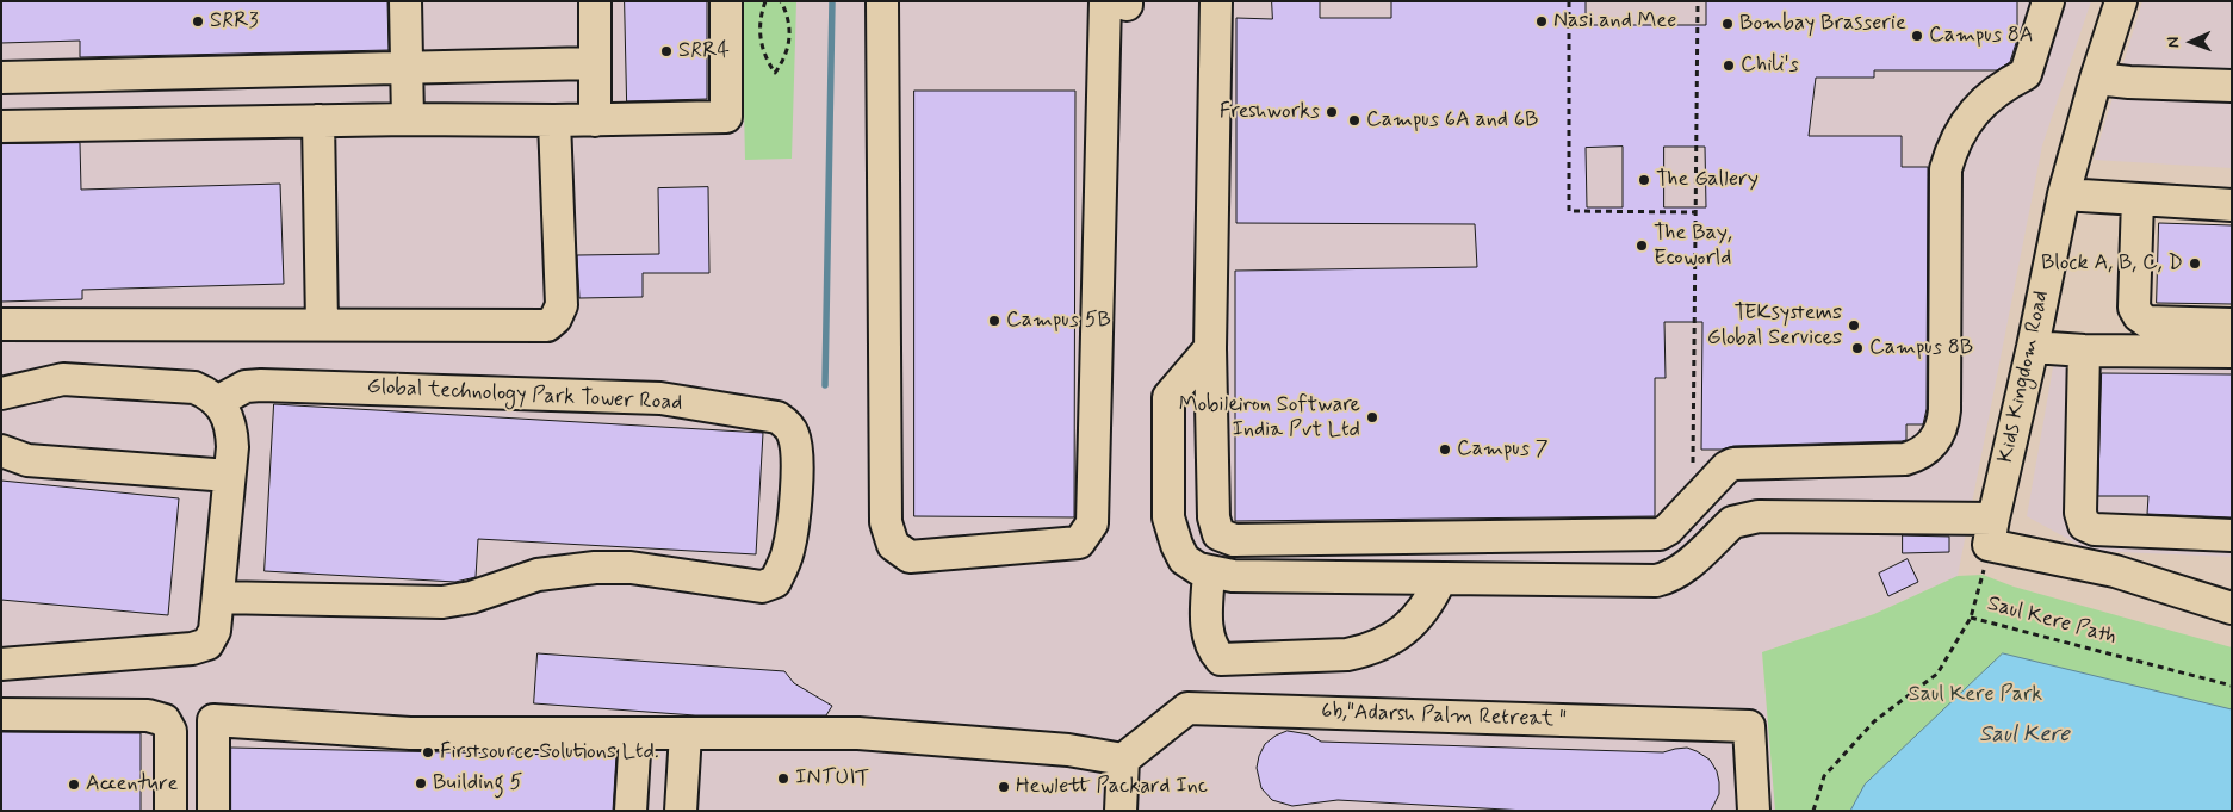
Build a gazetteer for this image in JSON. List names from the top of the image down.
{
  "streets": {
    "street": ["Kids Kingdom Road", "Global technology Park Tower Road", "6b,\"Adarsh Palm Retreat \""],
    "path": ["Saul Kere Path"]
  },
  "water": ["Saul Kere"],
  "parks": ["Saul Kere Park"],
  "places": [
    "SRR3",
    "Nasi and Mee",
    "Bombay Brasserie",
    "Campus 8A",
    "SRR4",
    "Chili's",
    "Freshworks",
    "Campus 6A and 6B",
    "The Gallery",
    "The Bay, Ecoworld",
    "Block A, B, C, D",
    "Campus 5B",
    "TEKsystems Global Services",
    "Campus 8B",
    "Mobileiron Software India Pvt Ltd",
    "Campus 7",
    "Firstsource Solutions Ltd.",
    "INTUIT",
    "Building 5",
    "Accenture",
    "Hewlett Packard Inc"
  ],
  "north": "left"
}
